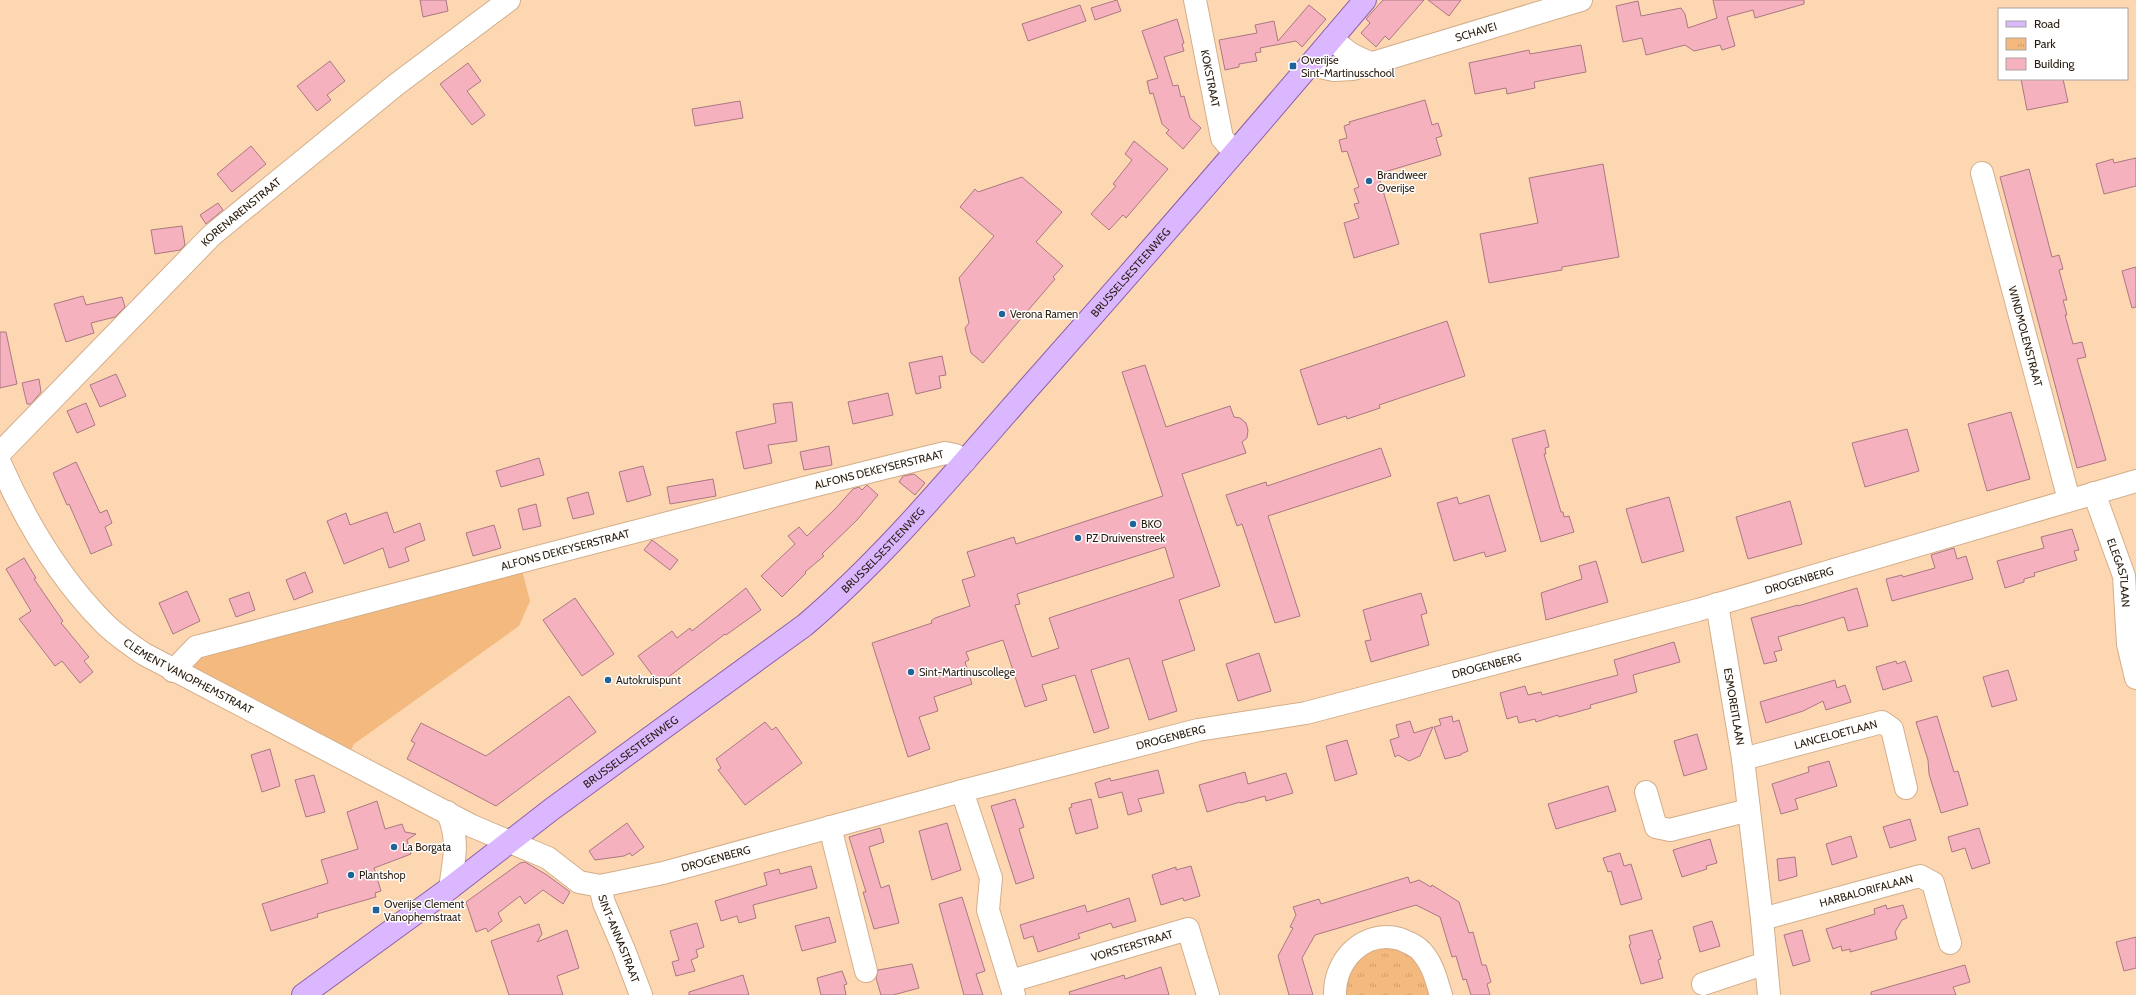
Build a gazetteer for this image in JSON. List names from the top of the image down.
{
  "streets": {
    "main road": ["BRUSSELSESTEENWEG"],
    "street": [
      "SCHAVEI",
      "KOKSTRAAT",
      "KORENARENSTRAAT",
      "WINDMOLENSTRAAT",
      "ALFONS DEKEYSERSTRAAT",
      "ELEGASTLAAN",
      "DROGENBERG",
      "CLEMENT VANOPHEMSTRAAT",
      "ESMOREITLAAN",
      "LANCELOETLAAN",
      "HARBALORIFALAAN",
      "SINT-ANNASTRAAT",
      "VORSTERSTRAAT"
    ]
  },
  "crossings": [
    ["SCHAVEI", "BRUSSELSESTEENWEG"],
    ["KOKSTRAAT", "BRUSSELSESTEENWEG"],
    ["BRUSSELSESTEENWEG", "ALFONS DEKEYSERSTRAAT"],
    ["BRUSSELSESTEENWEG", "CLEMENT VANOPHEMSTRAAT"],
    ["BRUSSELSESTEENWEG", "SINT-ANNASTRAAT"],
    ["WINDMOLENSTRAAT", "DROGENBERG"],
    ["ALFONS DEKEYSERSTRAAT", "CLEMENT VANOPHEMSTRAAT"],
    ["ELEGASTLAAN", "DROGENBERG"],
    ["DROGENBERG", "ESMOREITLAAN"],
    ["DROGENBERG", "SINT-ANNASTRAAT"],
    ["CLEMENT VANOPHEMSTRAAT", "SINT-ANNASTRAAT"],
    ["ESMOREITLAAN", "LANCELOETLAAN"],
    ["ESMOREITLAAN", "HARBALORIFALAAN"]
  ],
  "places": {
    "transit": ["Overijse Sint-Martinusschool", "Overijse Clement Vanophemstraat"],
    "other": [
      "Brandweer Overijse",
      "Verona Ramen",
      "BKO",
      "PZ Druivenstreek",
      "Sint-Martinuscollege",
      "Autokruispunt",
      "La Borgata",
      "Plantshop"
    ]
  },
  "legend": ["Road", "Park", "Building"]
}
